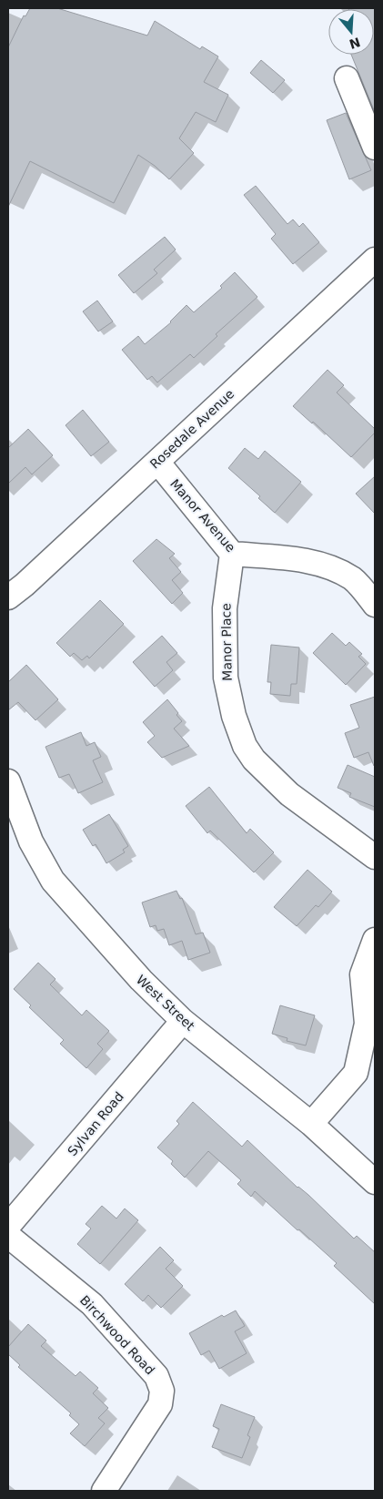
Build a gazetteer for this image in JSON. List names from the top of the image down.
{
  "streets": {
    "street": [
      "Rosedale Avenue",
      "Manor Avenue",
      "Manor Place",
      "West Street",
      "Sylvan Road",
      "Birchwood Road"
    ]
  },
  "crossings": [
    ["Rosedale Avenue", "Manor Avenue"],
    ["Manor Avenue", "Manor Place"],
    ["West Street", "Sylvan Road"]
  ],
  "north": "bottom"
}
